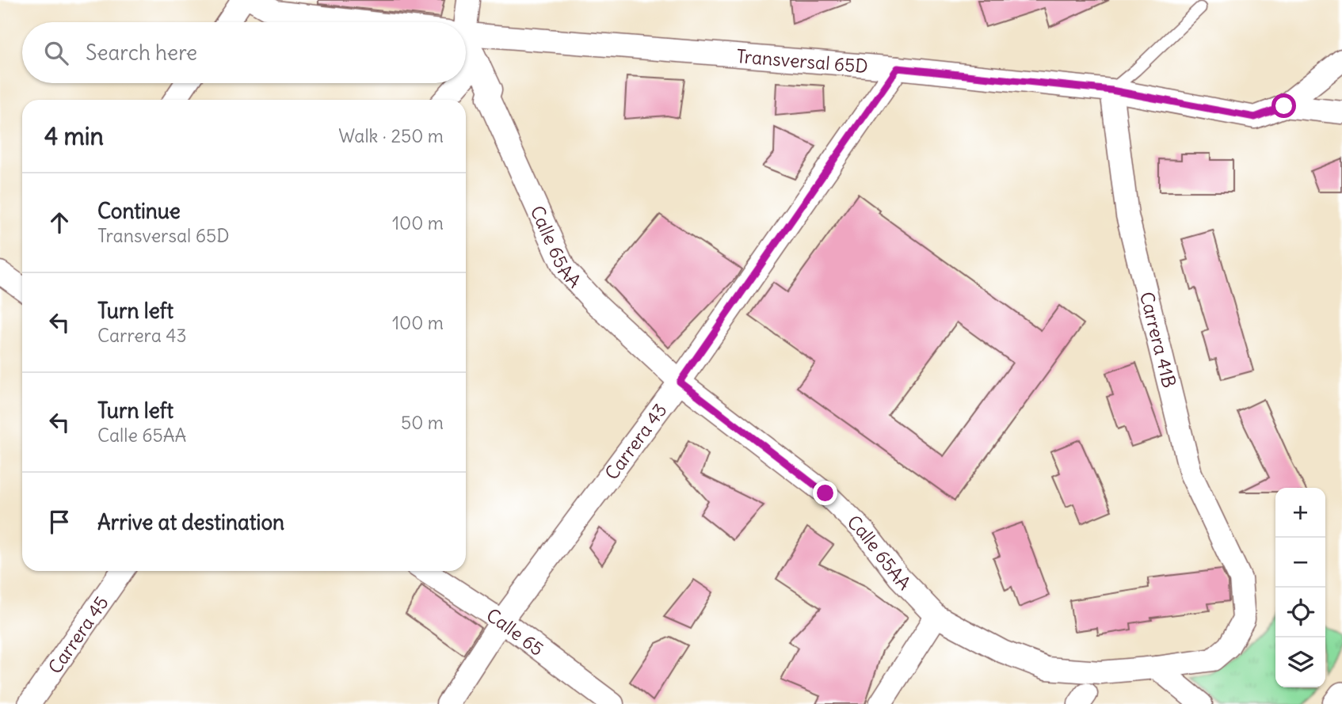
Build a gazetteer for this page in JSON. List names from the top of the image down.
{
  "streets": {
    "street": [
      "Transversal 65D",
      "Calle 65AA",
      "Carrera 41B",
      "Carrera 43",
      "Calle 65",
      "Carrera 45"
    ]
  },
  "crossings": [
    ["Transversal 65D", "Carrera 41B"],
    ["Transversal 65D", "Carrera 43"],
    ["Calle 65AA", "Carrera 41B"],
    ["Calle 65AA", "Carrera 43"],
    ["Carrera 43", "Calle 65"]
  ],
  "page": {
    "search": "Search here",
    "heading": ["4 min", "Walk · 250 m"],
    "list": [
      ["Continue", "Transversal 65D", "100 m"],
      ["Turn left", "Carrera 43", "100 m"],
      ["Turn left", "Calle 65AA", "50 m"],
      "Arrive at destination"
    ],
    "map_buttons": ["+", "−"]
  }
}
